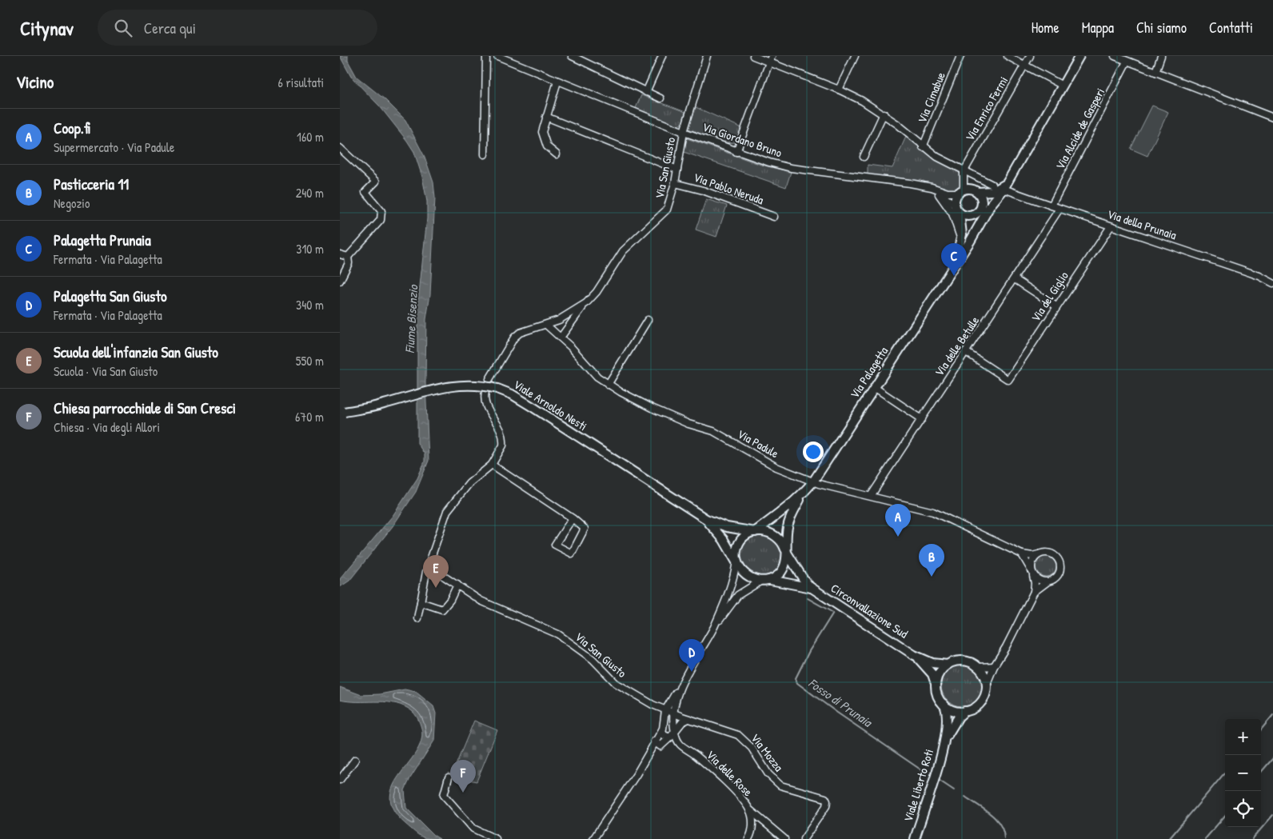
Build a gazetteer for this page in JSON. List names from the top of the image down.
{
  "streets": {
    "street": [
      "Via Cimabue",
      "Via Enrico Fermi",
      "Via Alcide de Gasperi",
      "Via Giordano Bruno",
      "Via San Giusto",
      "Via Pablo Neruda",
      "Via della Prunaia",
      "Via del Giglio",
      "Via delle Betulle",
      "Via Palagetta",
      "Viale Arnoldo Nesti",
      "Via Padule",
      "Circonvallazione Sud",
      "Via Mozza",
      "Via delle Rose",
      "Viale Liberto Roti"
    ]
  },
  "crossings": [
    ["Via Alcide de Gasperi", "Via della Prunaia"],
    ["Via Giordano Bruno", "Via San Giusto"],
    ["Via Giordano Bruno", "Via Palagetta"],
    ["Via San Giusto", "Via Pablo Neruda"],
    ["Via San Giusto", "Via Palagetta"],
    ["Via San Giusto", "Via Padule"],
    ["Via San Giusto", "Via Mozza"],
    ["Via della Prunaia", "Via del Giglio"],
    ["Via della Prunaia", "Via delle Betulle"],
    ["Via della Prunaia", "Via Palagetta"],
    ["Via del Giglio", "Via delle Betulle"],
    ["Via delle Betulle", "Via Padule"],
    ["Via Palagetta", "Viale Arnoldo Nesti"],
    ["Via Palagetta", "Via Padule"],
    ["Via Palagetta", "Circonvallazione Sud"],
    ["Via Palagetta", "Via Mozza"],
    ["Viale Arnoldo Nesti", "Circonvallazione Sud"],
    ["Circonvallazione Sud", "Viale Liberto Roti"]
  ],
  "water": ["Fiume Bisenzio", "Fosso di Prunaia"],
  "page": {
    "header": "Citynav",
    "search": "Cerca qui",
    "nav": [
      "Home",
      "Mappa",
      "Chi siamo",
      "Contatti"
    ],
    "heading": ["Vicino", "6 risultati"],
    "list": [
      {
        "mark": "A",
        "name": "Coop.fi",
        "note": "Supermercato · Via Padule",
        "value": "160 m"
      },
      {
        "mark": "B",
        "name": "Pasticceria 11",
        "note": "Negozio",
        "value": "240 m"
      },
      {
        "mark": "C",
        "name": "Palagetta Prunaia",
        "note": "Fermata · Via Palagetta",
        "value": "310 m"
      },
      {
        "mark": "D",
        "name": "Palagetta San Giusto",
        "note": "Fermata · Via Palagetta",
        "value": "340 m"
      },
      {
        "mark": "E",
        "name": "Scuola dell'infanzia San Giusto",
        "note": "Scuola · Via San Giusto",
        "value": "550 m"
      },
      {
        "mark": "F",
        "name": "Chiesa parrocchiale di San Cresci",
        "note": "Chiesa · Via degli Allori",
        "value": "670 m"
      }
    ],
    "pins": [
      "C",
      "A",
      "B",
      "E",
      "D",
      "F"
    ],
    "map_buttons": ["+", "−"]
  }
}
